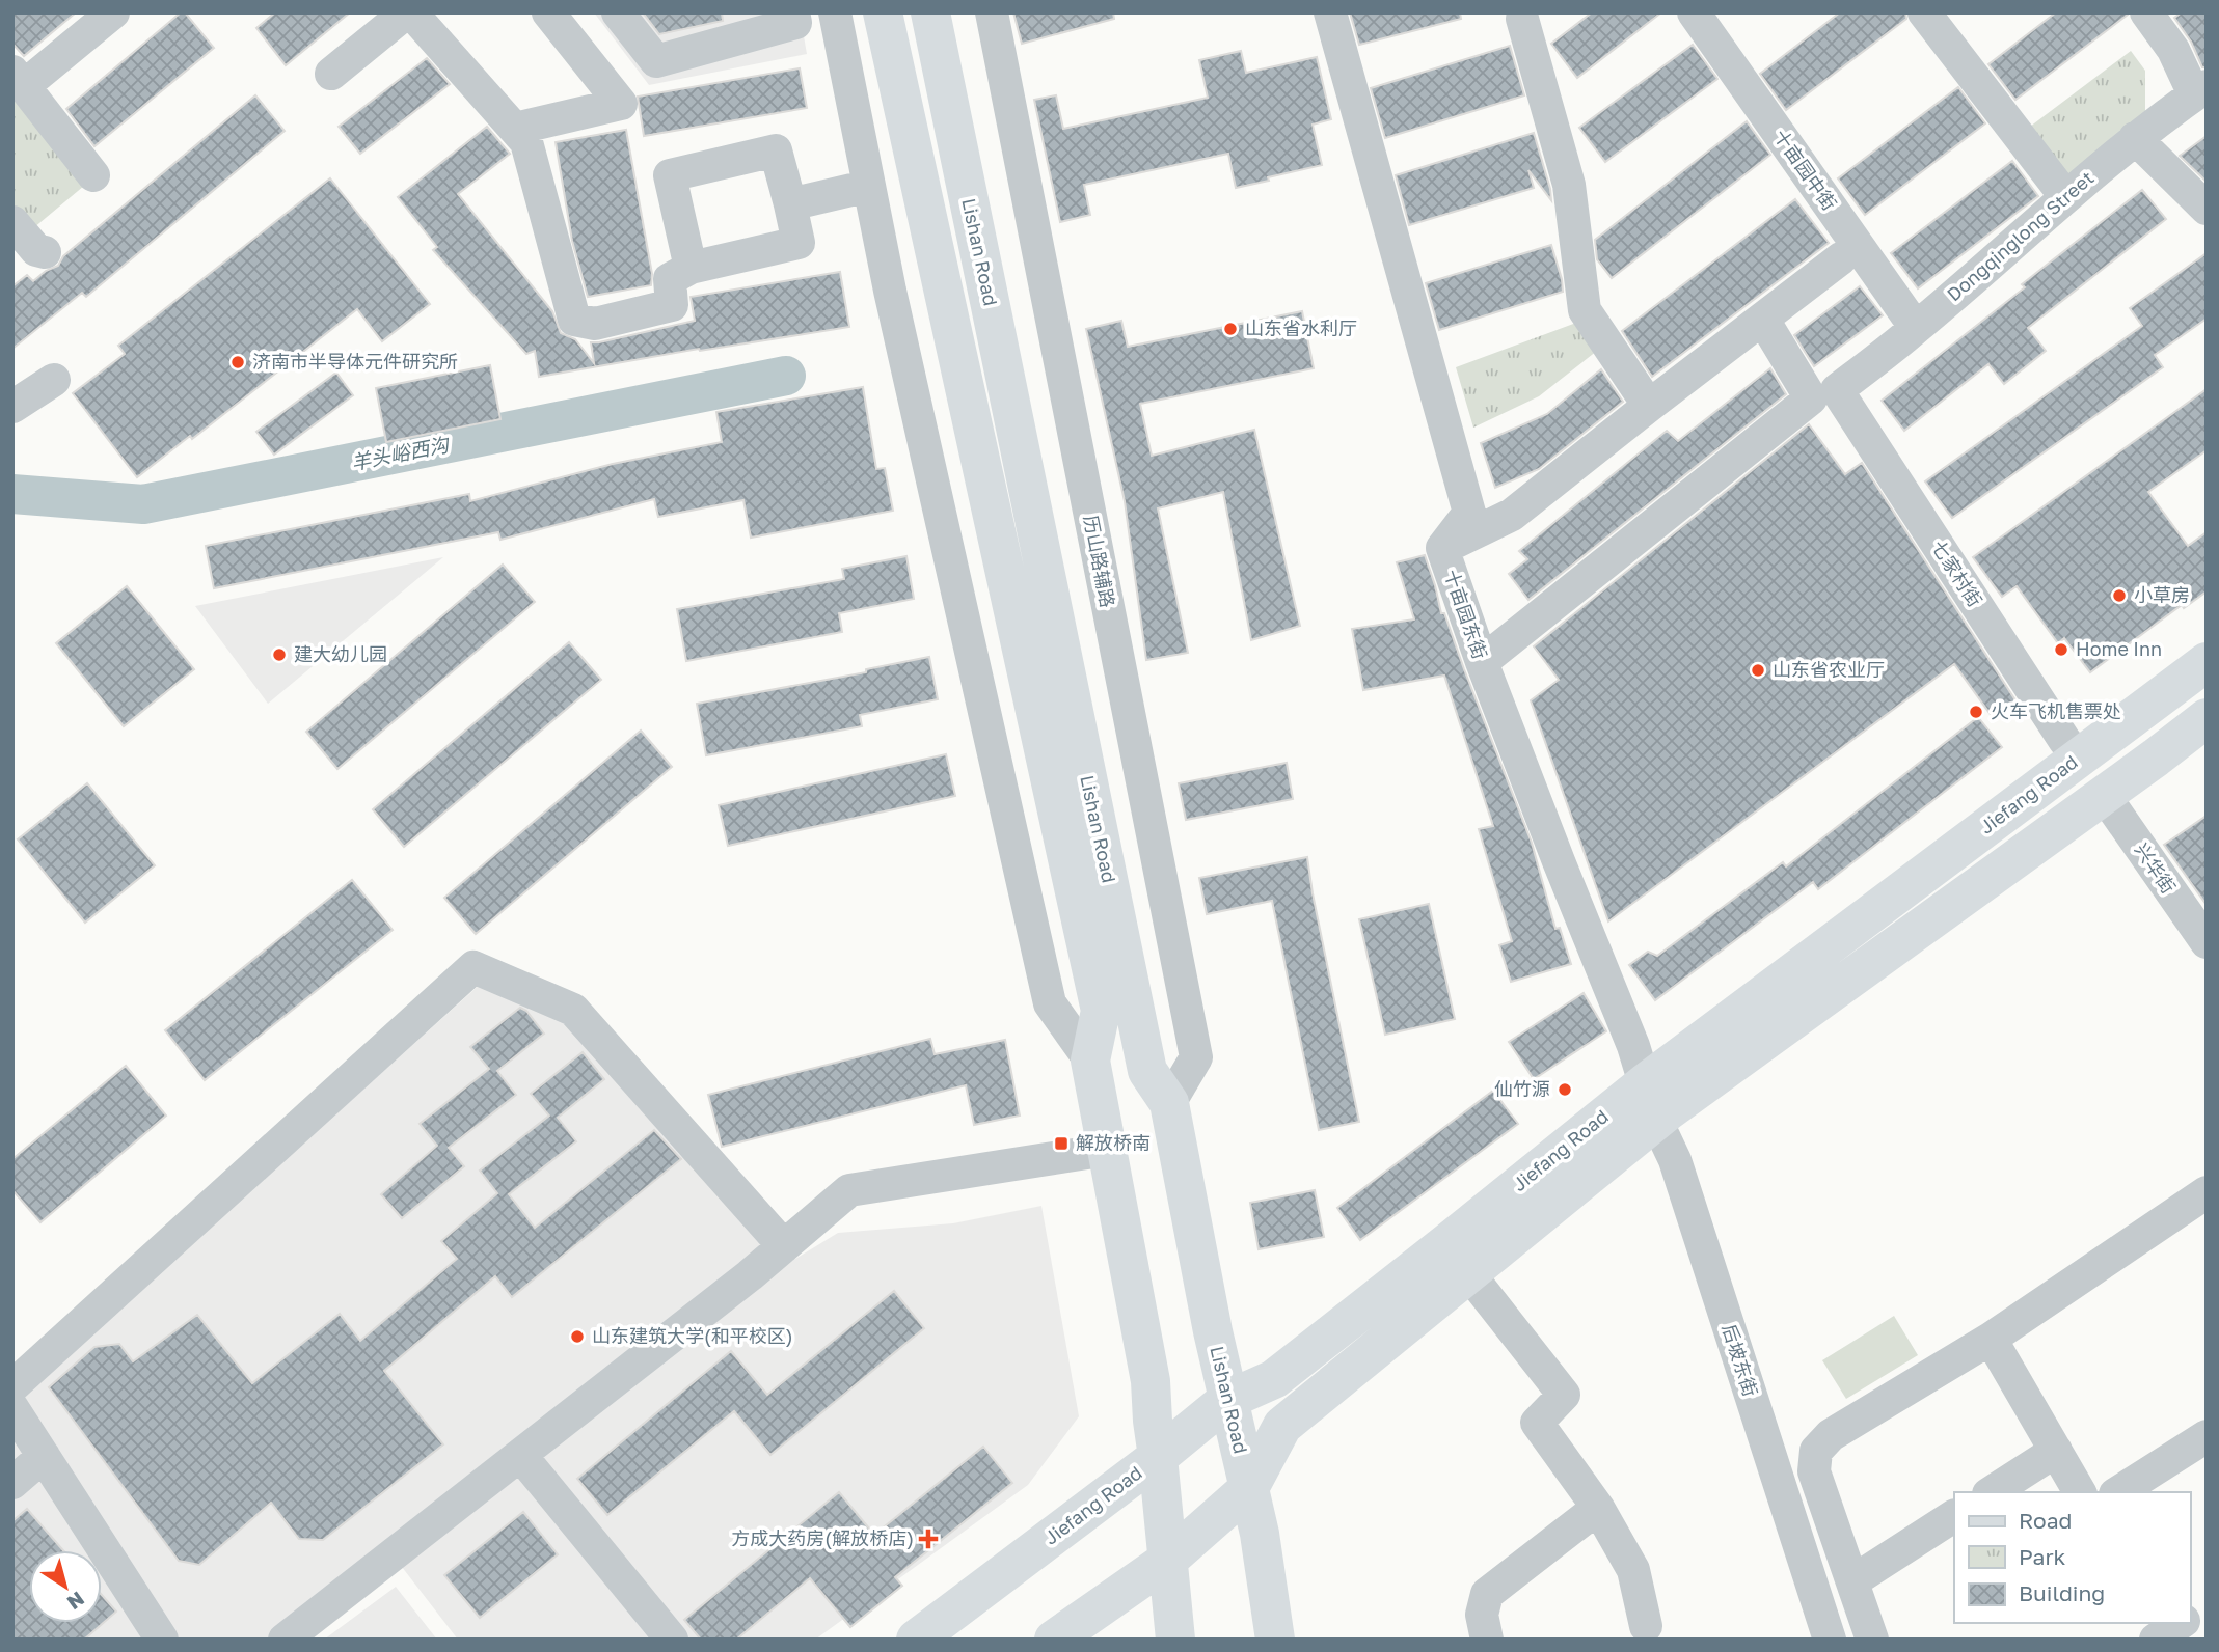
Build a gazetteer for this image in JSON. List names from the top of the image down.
{
  "streets": {
    "main road": ["Lishan Road", "Jiefang Road"],
    "street": [
      "十亩园中街",
      "Dongqinglong Street",
      "历山路辅路",
      "七家村街",
      "十亩园东街",
      "兴华街",
      "后坡东街"
    ]
  },
  "crossings": [
    ["十亩园中街", "Dongqinglong Street"],
    ["Dongqinglong Street", "七家村街"],
    ["Lishan Road", "历山路辅路"],
    ["Lishan Road", "Jiefang Road"],
    ["七家村街", "Jiefang Road"],
    ["十亩园东街", "Jiefang Road"],
    ["十亩园东街", "后坡东街"],
    ["Jiefang Road", "兴华街"],
    ["Jiefang Road", "后坡东街"]
  ],
  "water": ["羊头峪西沟"],
  "places": {
    "other": [
      "山东省水利厅",
      "济南市半导体元件研究所",
      "小草房",
      "Home Inn",
      "建大幼儿园",
      "山东省农业厅",
      "火车飞机售票处",
      "仙竹源",
      "山东建筑大学(和平校区)"
    ],
    "transit": ["解放桥南"],
    "health": ["方成大药房(解放桥店)"]
  },
  "legend": ["Road", "Park", "Building"],
  "north": "bottom right"
}
